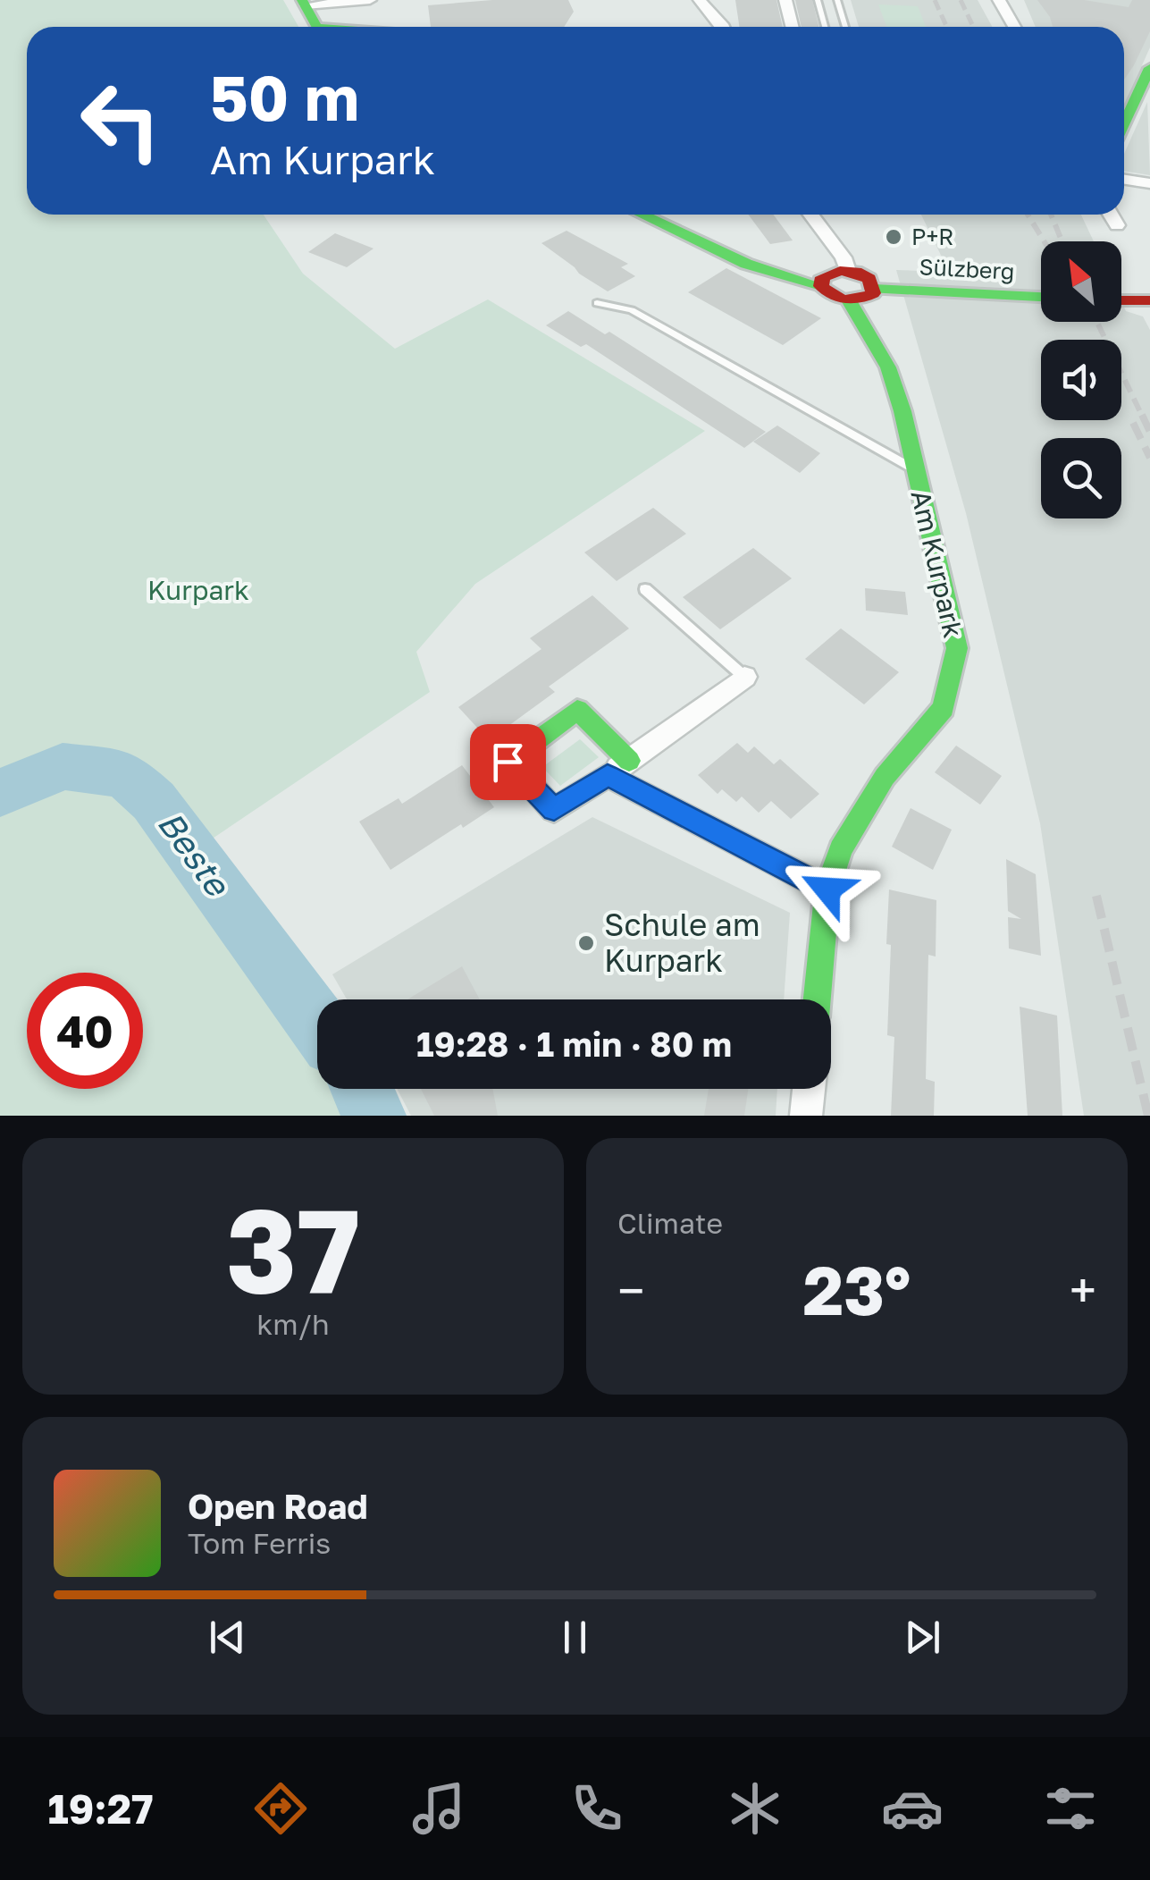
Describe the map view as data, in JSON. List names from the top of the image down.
{
  "streets": {
    "street": ["Sülzberg", "Am Kurpark"]
  },
  "crossings": [
    ["Sülzberg", "Am Kurpark"]
  ],
  "water": ["Beste"],
  "parks": ["Kurpark"],
  "places": ["P+R", "Schule am Kurpark"],
  "north": "top left",
  "page": {
    "turn": ["50 m", "Am Kurpark"],
    "limit": "40",
    "trip": "19:28 · 1 min · 80 m",
    "tile": [
      ["37", "km/h"],
      "Climate"
    ],
    "heat": ["−", "23°", "+"],
    "song": ["Open Road", "Tom Ferris"],
    "tabs": "19:27"
  }
}
